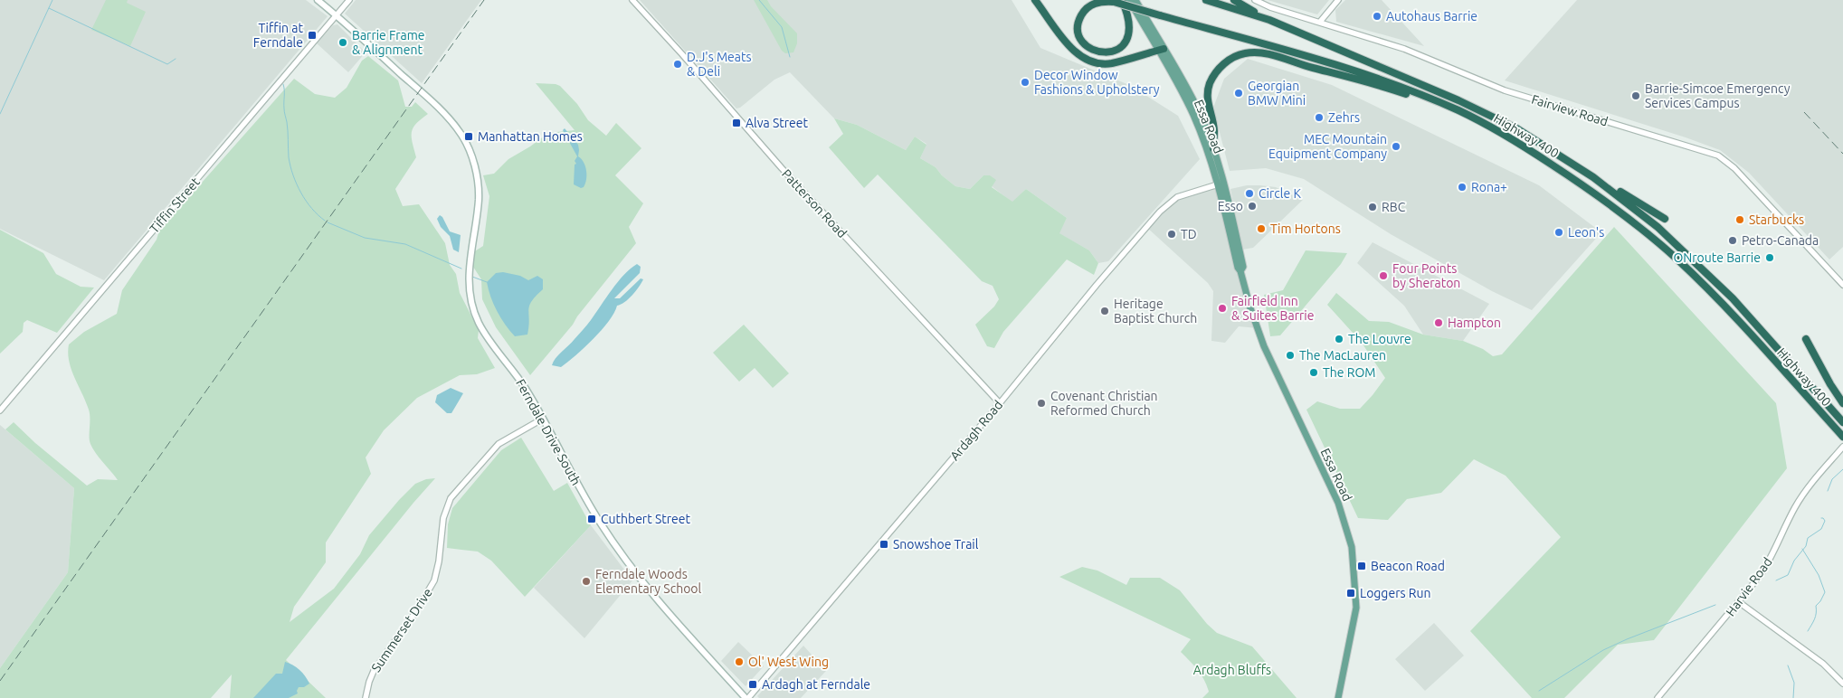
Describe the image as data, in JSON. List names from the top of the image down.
{
  "streets": {
    "highway": ["Highway 400"],
    "main road": ["Essa Road", "Ferndale Drive South"],
    "street": [
      "Fairview Road",
      "Patterson Road",
      "Tiffin Street",
      "Ardagh Road",
      "Harvie Road",
      "Summerset Drive"
    ]
  },
  "crossings": [
    ["Essa Road", "Ardagh Road"],
    ["Patterson Road", "Ardagh Road"],
    ["Tiffin Street", "Ferndale Drive South"],
    ["Ardagh Road", "Ferndale Drive South"],
    ["Ferndale Drive South", "Summerset Drive"]
  ],
  "parks": ["Ardagh Bluffs"],
  "places": {
    "other": [
      "Autohaus Barrie",
      "Barrie Frame & Alignment",
      "D.J's Meats & Deli",
      "Decor Window Fashions & Upholstery",
      "Georgian BMW Mini",
      "Barrie-Simcoe Emergency Services Campus",
      "Zehrs",
      "MEC Mountain Equipment Company",
      "Rona+",
      "Circle K",
      "Esso",
      "RBC",
      "Starbucks",
      "Tim Hortons",
      "Leon's",
      "TD",
      "Petro-Canada",
      "ONroute Barrie",
      "Four Points by Sheraton",
      "Fairfield Inn & Suites Barrie",
      "Heritage Baptist Church",
      "Hampton",
      "The Louvre",
      "The MacLauren",
      "The ROM",
      "Covenant Christian Reformed Church",
      "Ferndale Woods Elementary School",
      "Ol' West Wing"
    ],
    "transit": [
      "Tiffin at Ferndale",
      "Alva Street",
      "Manhattan Homes",
      "Cuthbert Street",
      "Snowshoe Trail",
      "Beacon Road",
      "Loggers Run",
      "Ardagh at Ferndale"
    ]
  }
}
